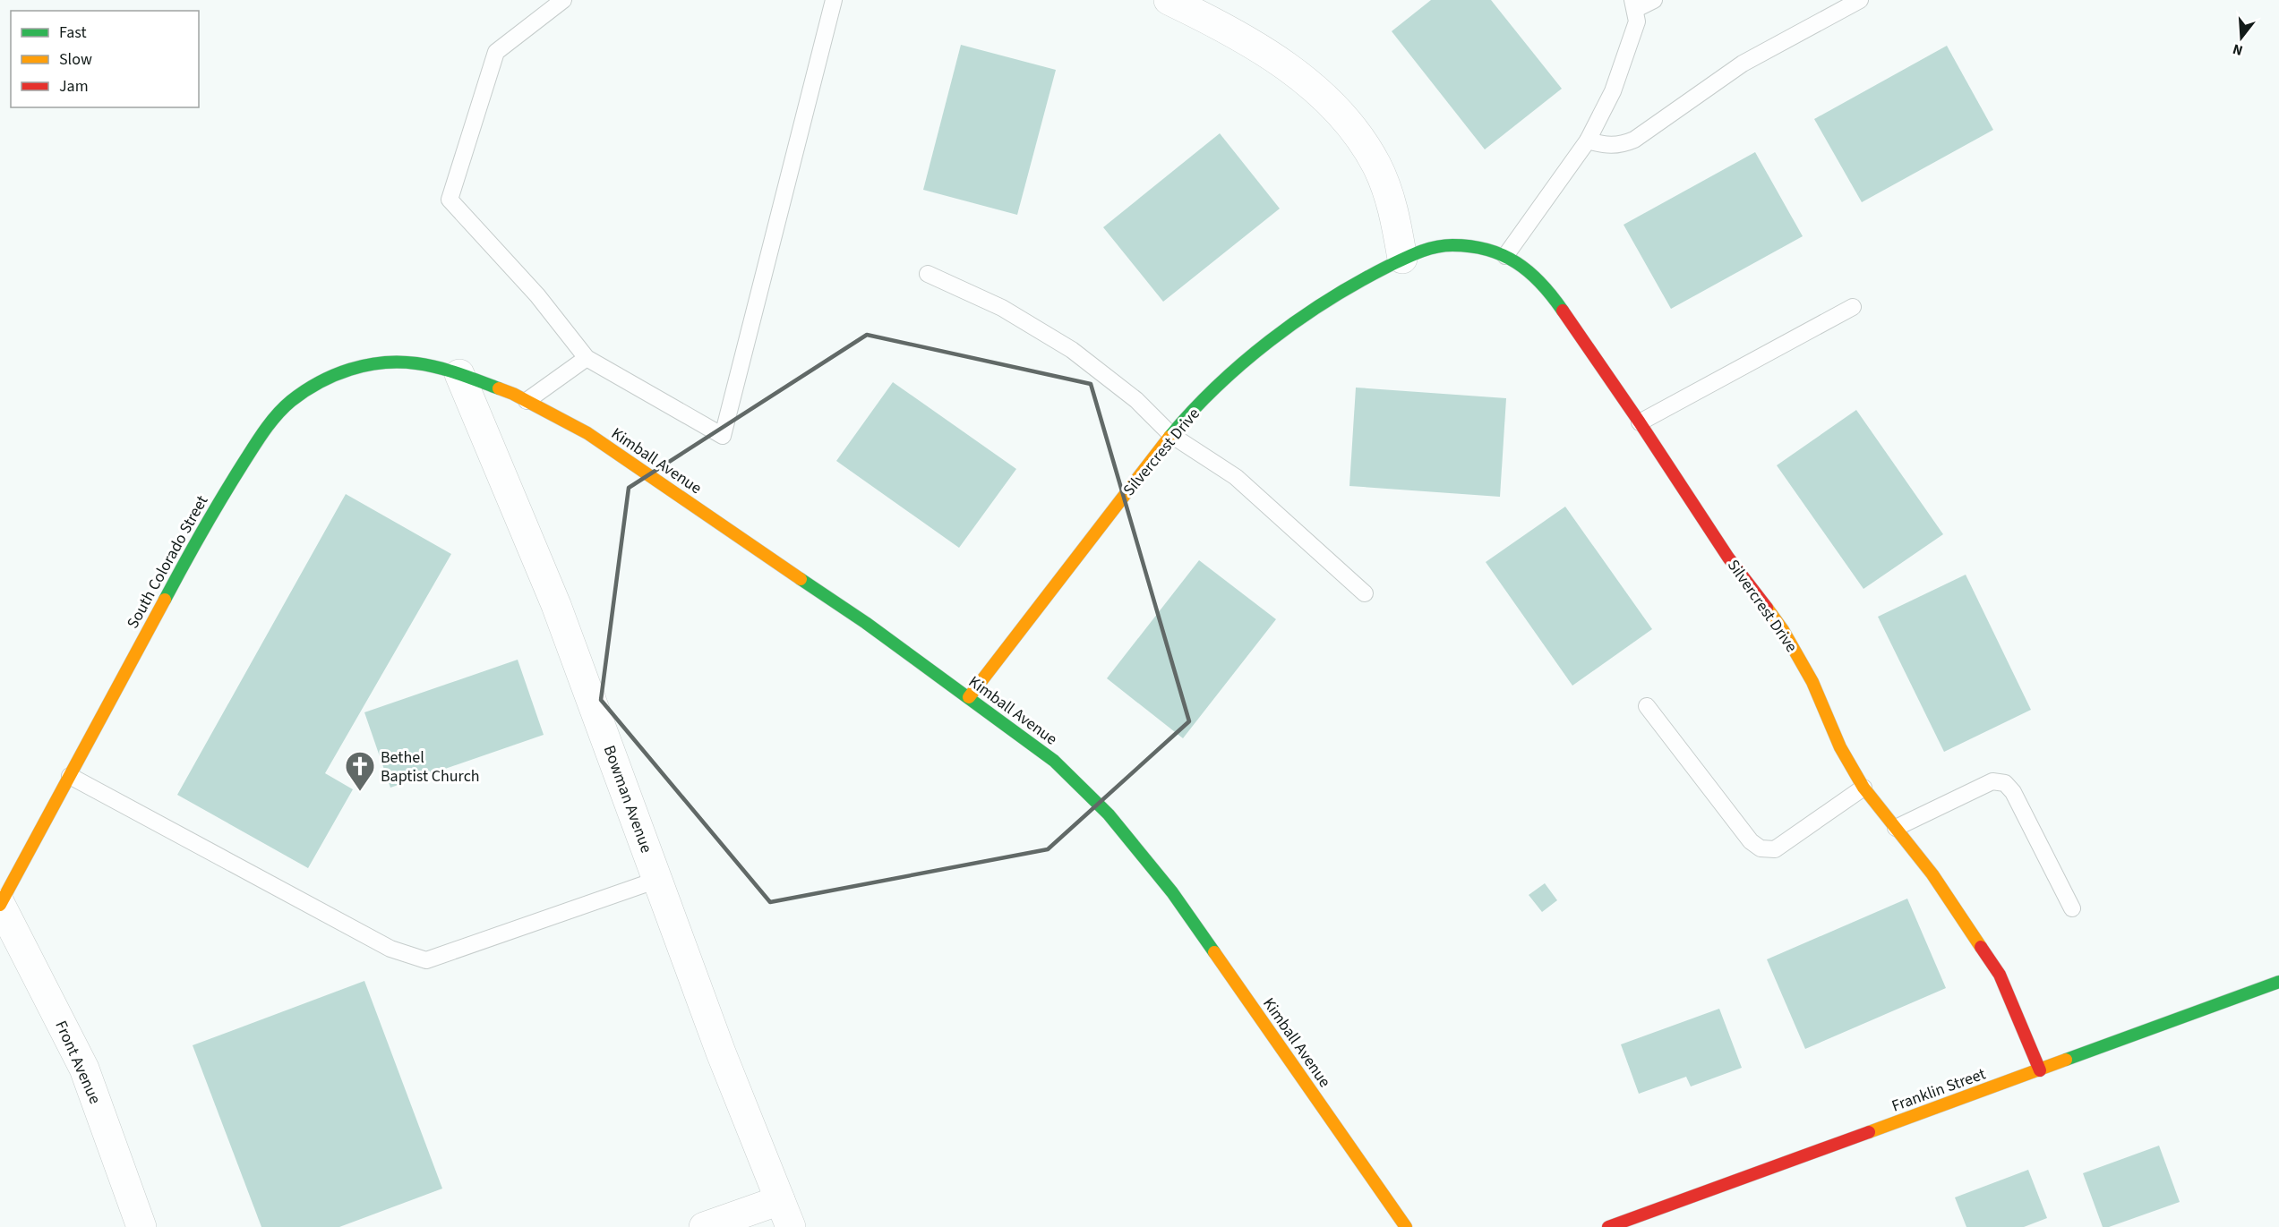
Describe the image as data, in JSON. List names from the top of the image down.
{
  "streets": {
    "street": [
      "Silvercrest Drive",
      "Kimball Avenue",
      "South Colorado Street",
      "Bowman Avenue",
      "Front Avenue",
      "Franklin Street"
    ]
  },
  "crossings": [
    ["Silvercrest Drive", "Kimball Avenue"],
    ["Silvercrest Drive", "Franklin Street"],
    ["Kimball Avenue", "South Colorado Street"],
    ["Kimball Avenue", "Bowman Avenue"],
    ["South Colorado Street", "Bowman Avenue"],
    ["South Colorado Street", "Front Avenue"]
  ],
  "places": {
    "church": ["Bethel Baptist Church"]
  },
  "legend": ["Fast", "Slow", "Jam"],
  "north": "bottom"
}
